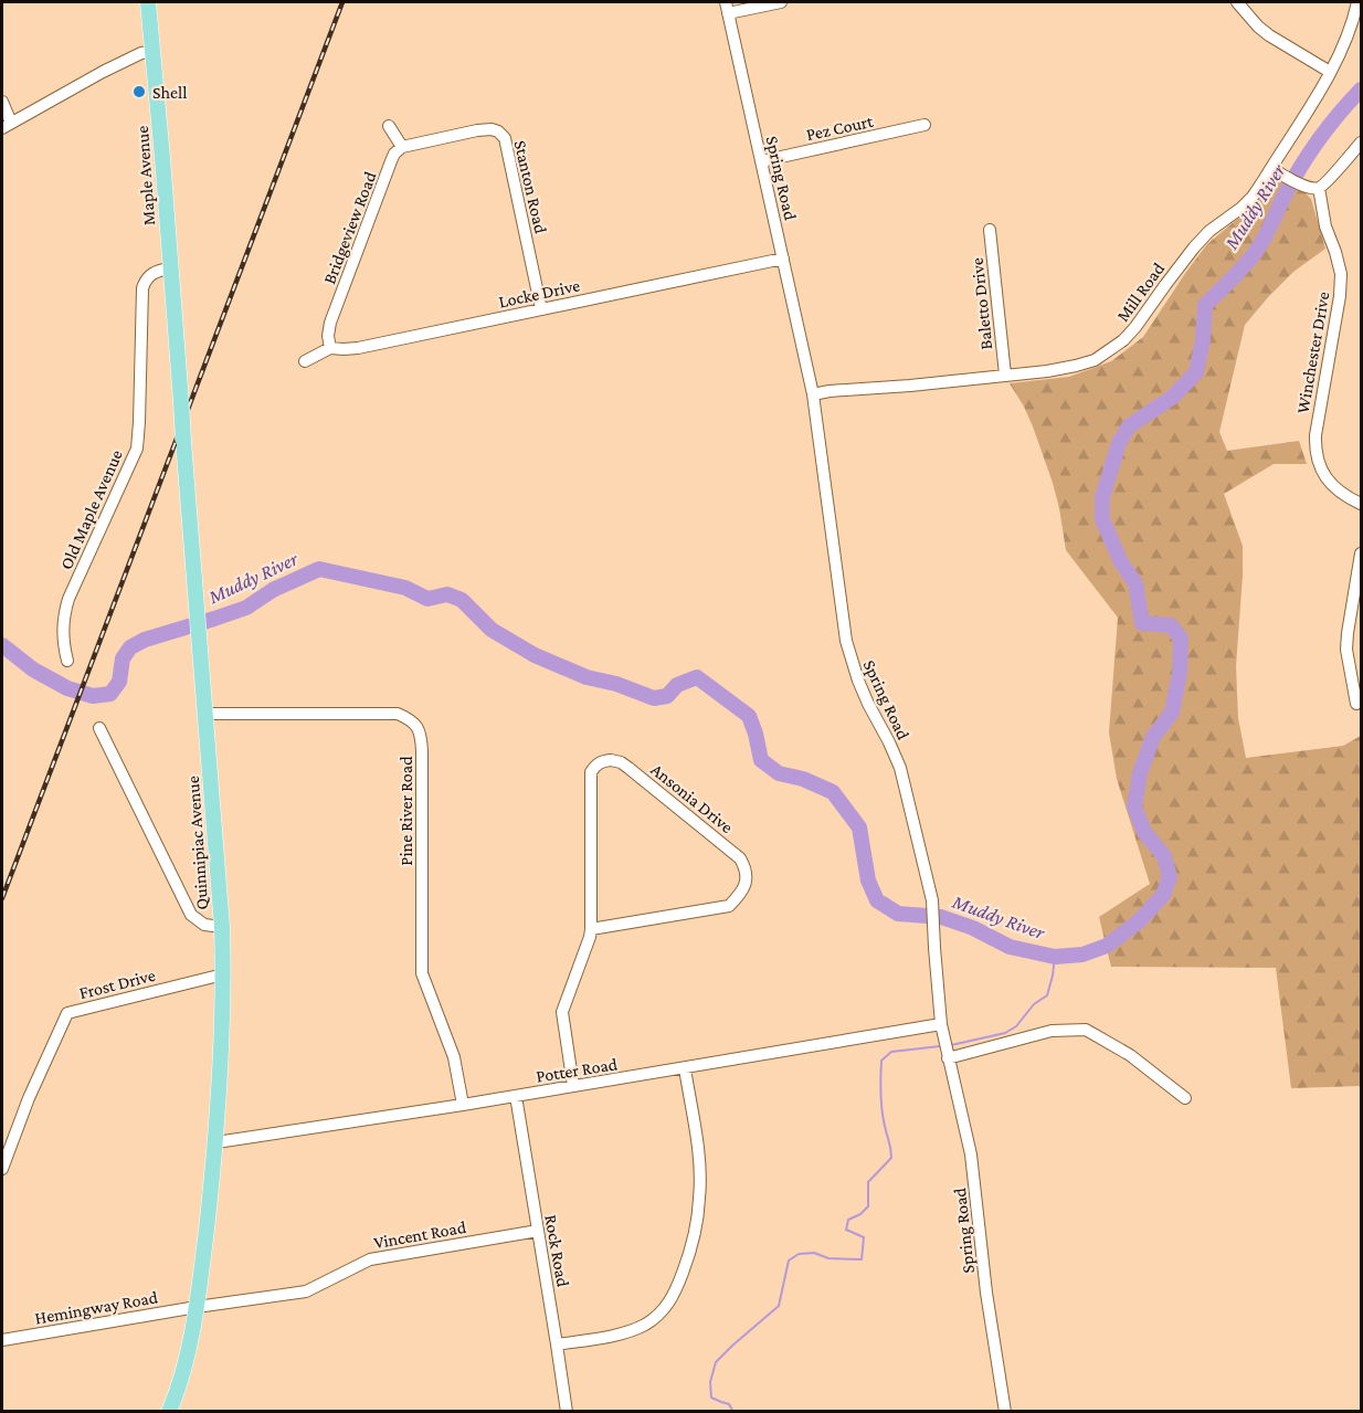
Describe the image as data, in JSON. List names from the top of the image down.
{
  "streets": {
    "main road": ["Maple Avenue", "Quinnipiac Avenue"],
    "street": [
      "Pez Court",
      "Spring Road",
      "Stanton Road",
      "Bridgeview Road",
      "Mill Road",
      "Locke Drive",
      "Baletto Drive",
      "Winchester Drive",
      "Old Maple Avenue",
      "Ansonia Drive",
      "Pine River Road",
      "Frost Drive",
      "Potter Road",
      "Vincent Road",
      "Rock Road",
      "Hemingway Road"
    ]
  },
  "crossings": [
    ["Pez Court", "Spring Road"],
    ["Maple Avenue", "Old Maple Avenue"],
    ["Maple Avenue", "Quinnipiac Avenue"],
    ["Spring Road", "Mill Road"],
    ["Spring Road", "Locke Drive"],
    ["Spring Road", "Potter Road"],
    ["Stanton Road", "Bridgeview Road"],
    ["Stanton Road", "Locke Drive"],
    ["Bridgeview Road", "Locke Drive"],
    ["Mill Road", "Baletto Drive"],
    ["Old Maple Avenue", "Quinnipiac Avenue"],
    ["Ansonia Drive", "Potter Road"],
    ["Pine River Road", "Quinnipiac Avenue"],
    ["Pine River Road", "Potter Road"],
    ["Quinnipiac Avenue", "Frost Drive"],
    ["Quinnipiac Avenue", "Potter Road"],
    ["Quinnipiac Avenue", "Vincent Road"],
    ["Quinnipiac Avenue", "Hemingway Road"],
    ["Potter Road", "Rock Road"],
    ["Vincent Road", "Rock Road"],
    ["Vincent Road", "Hemingway Road"]
  ],
  "water": ["Muddy River"],
  "places": ["Shell"]
}
